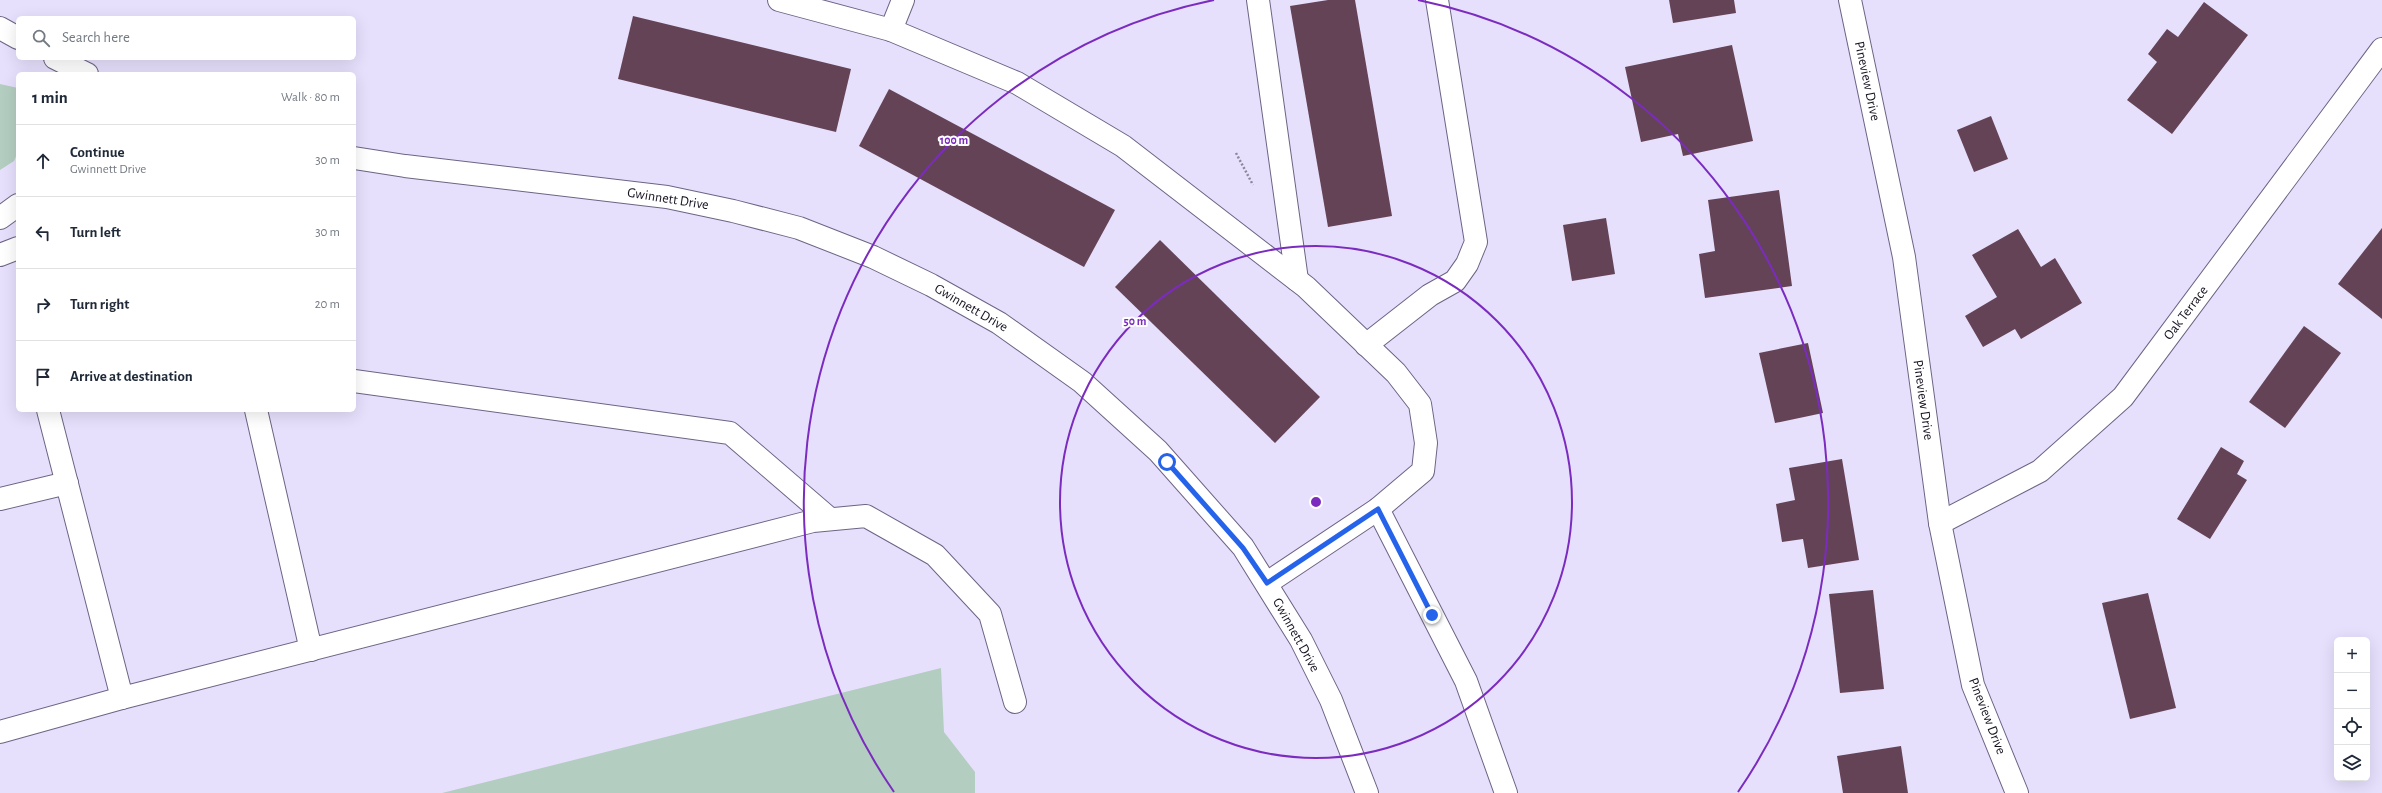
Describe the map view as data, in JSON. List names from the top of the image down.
{
  "streets": {
    "street": ["Pineview Drive", "Gwinnett Drive", "Oak Terrace"]
  },
  "crossings": [
    ["Pineview Drive", "Oak Terrace"]
  ],
  "page": {
    "search": "Search here",
    "heading": ["1 min", "Walk · 80 m"],
    "list": [
      ["Continue", "Gwinnett Drive", "30 m"],
      ["Turn left", "30 m"],
      ["Turn right", "20 m"],
      "Arrive at destination"
    ],
    "map_buttons": ["+", "−"]
  },
  "rings": ["100 m", "50 m"]
}
